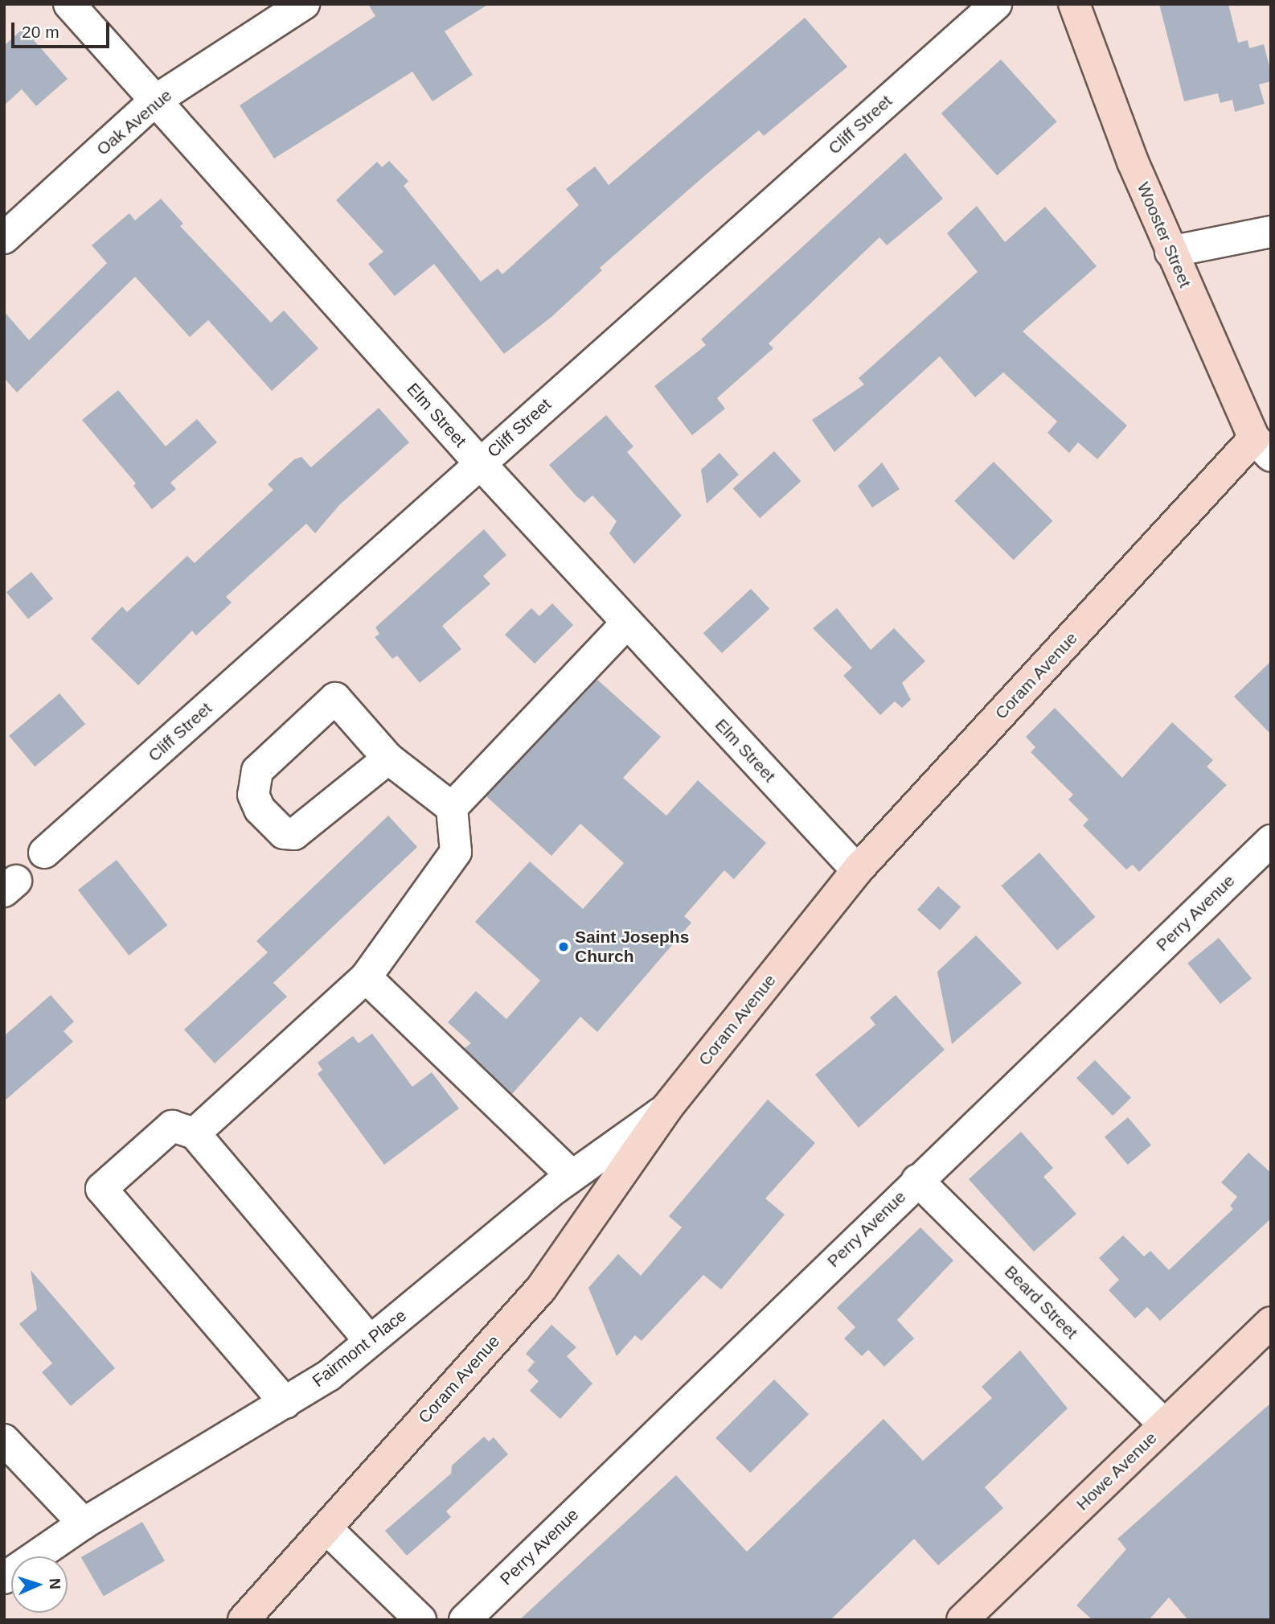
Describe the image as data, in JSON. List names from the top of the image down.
{
  "streets": {
    "main road": ["Wooster Street", "Coram Avenue", "Howe Avenue"],
    "street": [
      "Oak Avenue",
      "Cliff Street",
      "Elm Street",
      "Perry Avenue",
      "Beard Street",
      "Fairmont Place"
    ]
  },
  "crossings": [
    ["Oak Avenue", "Elm Street"],
    ["Cliff Street", "Elm Street"],
    ["Wooster Street", "Coram Avenue"],
    ["Elm Street", "Coram Avenue"],
    ["Coram Avenue", "Fairmont Place"],
    ["Perry Avenue", "Beard Street"],
    ["Beard Street", "Howe Avenue"]
  ],
  "places": ["Saint Josephs Church"],
  "scale_bar": "20 m",
  "north": "right"
}
